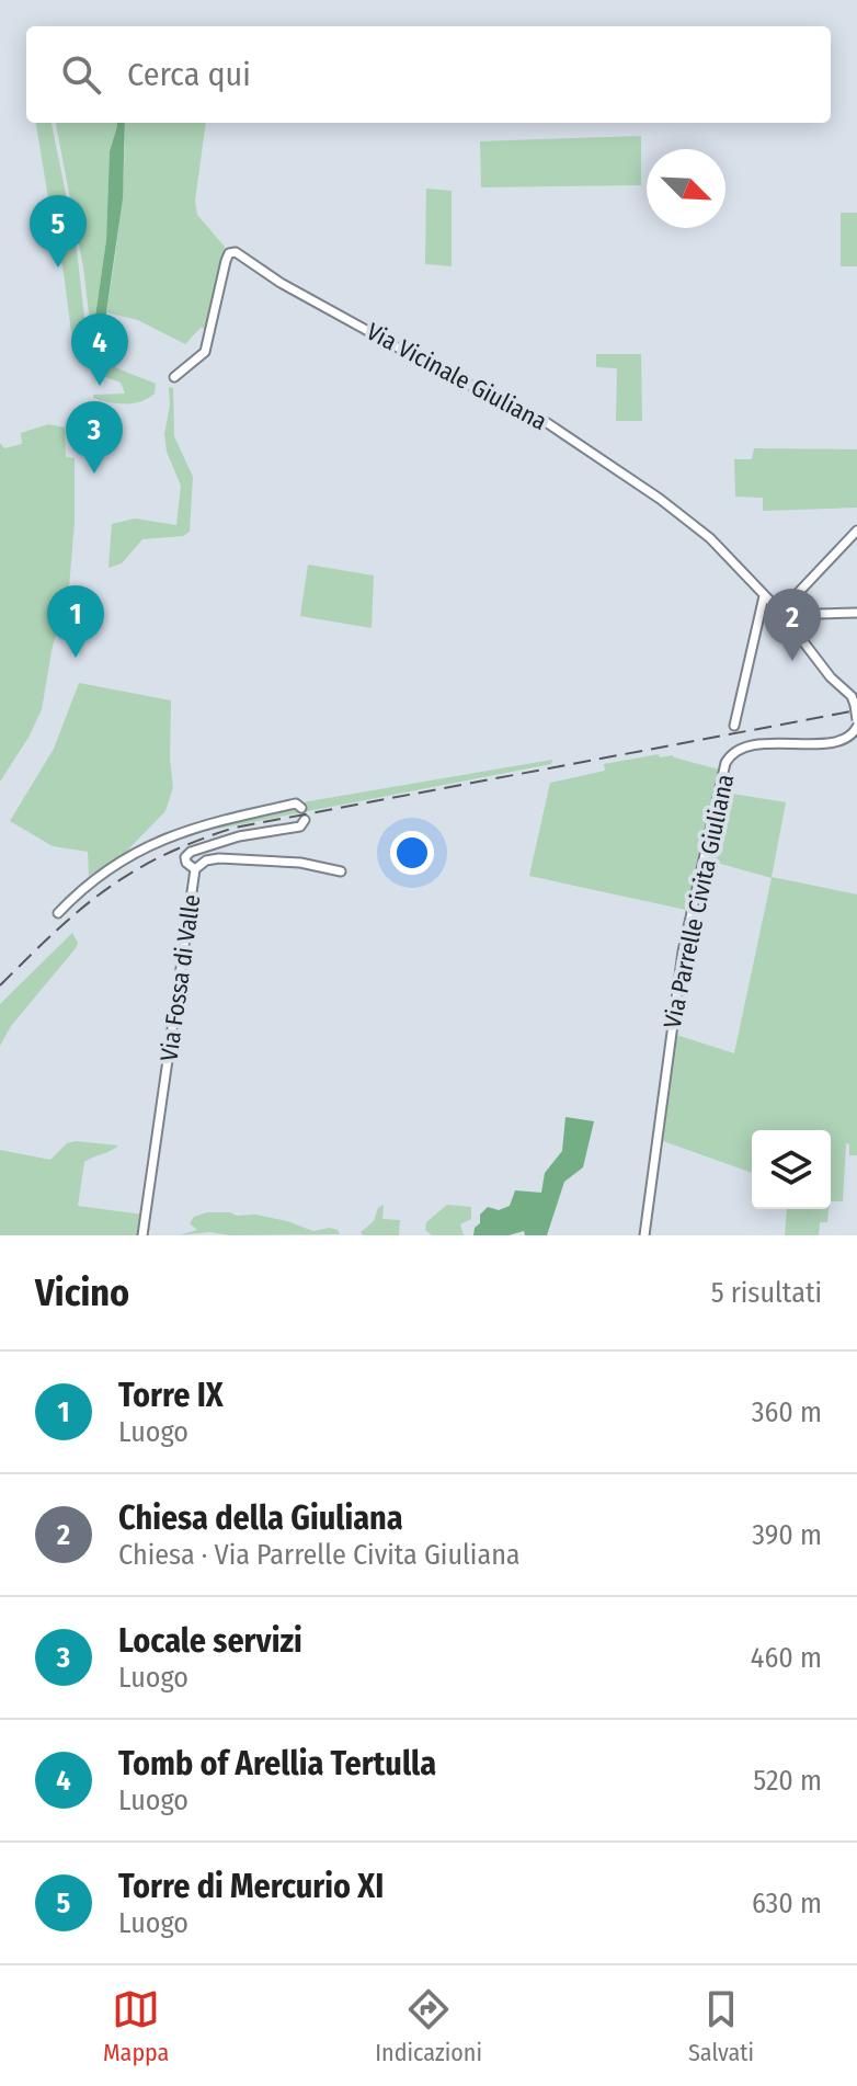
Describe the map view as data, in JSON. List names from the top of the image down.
{
  "streets": {
    "street": ["Via Vicinale Giuliana", "Via Parrelle Civita Giuliana", "Via Fossa di Valle"]
  },
  "crossings": [
    ["Via Vicinale Giuliana", "Via Parrelle Civita Giuliana"]
  ],
  "north": "bottom right",
  "page": {
    "search": "Cerca qui",
    "pins": [
      "5",
      "4",
      "3",
      "1",
      "2"
    ],
    "heading": ["Vicino", "5 risultati"],
    "list": [
      {
        "mark": "1",
        "name": "Torre IX",
        "note": "Luogo",
        "value": "360 m"
      },
      {
        "mark": "2",
        "name": "Chiesa della Giuliana",
        "note": "Chiesa · Via Parrelle Civita Giuliana",
        "value": "390 m"
      },
      {
        "mark": "3",
        "name": "Locale servizi",
        "note": "Luogo",
        "value": "460 m"
      },
      {
        "mark": "4",
        "name": "Tomb of Arellia Tertulla",
        "note": "Luogo",
        "value": "520 m"
      },
      {
        "mark": "5",
        "name": "Torre di Mercurio XI",
        "note": "Luogo",
        "value": "630 m"
      }
    ],
    "nav": ["Mappa", "Indicazioni", "Salvati"]
  }
}
